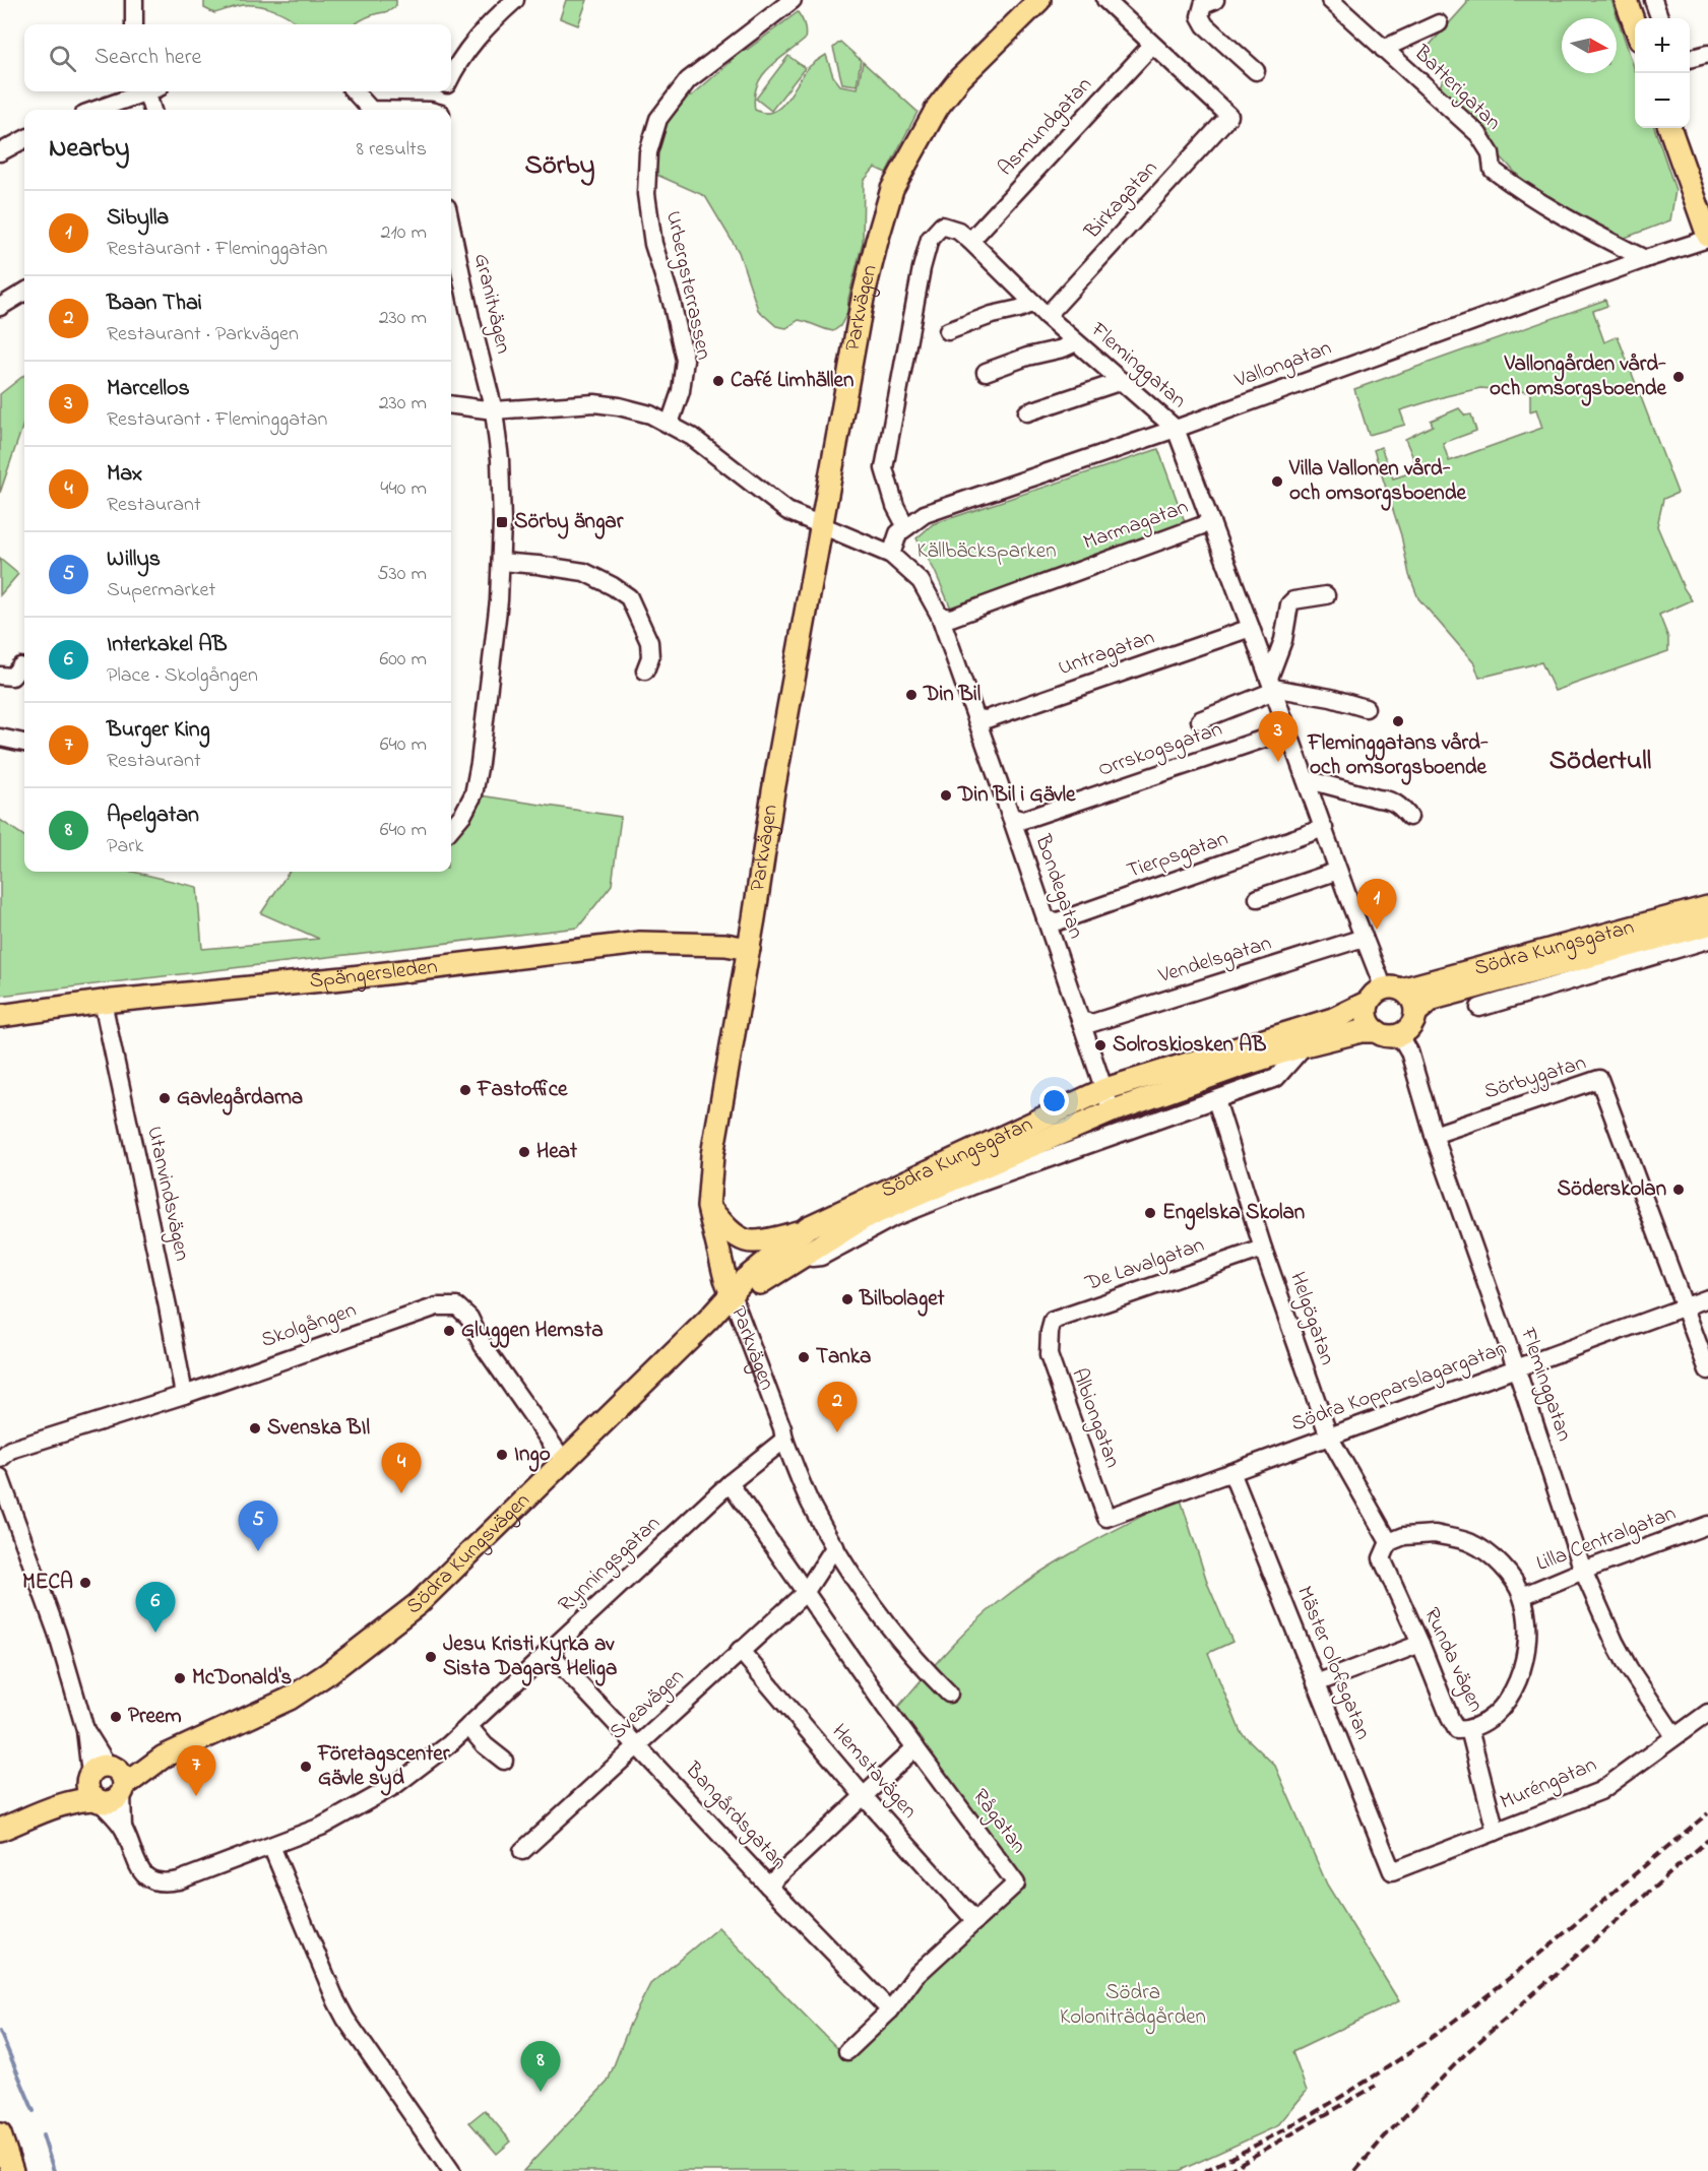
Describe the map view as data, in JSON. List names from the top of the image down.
{
  "streets": {
    "main road": [
      "Parkvägen",
      "Södra Kungsgatan",
      "Spängersleden",
      "Södra Kungsvägen"
    ],
    "street": [
      "Batterigatan",
      "Asmundgatan",
      "Birkagatan",
      "Urbergsterrassen",
      "Granitvägen",
      "Vallongatan",
      "Fleminggatan",
      "Marmagatan",
      "Untragatan",
      "Orrskogsgatan",
      "Tierpsgatan",
      "Bondegatan",
      "Vendelsgatan",
      "Sörbygatan",
      "Utanvindsvägen",
      "De Lavalgatan",
      "Helgögatan",
      "Skolgången",
      "Södra Kopparslagargatan",
      "Albiongatan",
      "Lilla Centralgatan",
      "Rynningsgatan",
      "Runda vägen",
      "Mäster Olofsgatan",
      "Sveavägen",
      "Hemstavägen",
      "Muréngatan",
      "Bangårdsgatan",
      "Rågatan"
    ]
  },
  "crossings": [
    ["Batterigatan", "Vallongatan"],
    ["Asmundgatan", "Birkagatan"],
    ["Asmundgatan", "Fleminggatan"],
    ["Birkagatan", "Fleminggatan"],
    ["Urbergsterrassen", "Bondegatan"],
    ["Granitvägen", "Bondegatan"],
    ["Parkvägen", "Bondegatan"],
    ["Parkvägen", "Södra Kungsgatan"],
    ["Parkvägen", "Spängersleden"],
    ["Parkvägen", "Södra Kungsvägen"],
    ["Parkvägen", "Rynningsgatan"],
    ["Vallongatan", "Fleminggatan"],
    ["Fleminggatan", "Marmagatan"],
    ["Fleminggatan", "Untragatan"],
    ["Fleminggatan", "Orrskogsgatan"],
    ["Fleminggatan", "Tierpsgatan"],
    ["Fleminggatan", "Södra Kungsgatan"],
    ["Fleminggatan", "Vendelsgatan"],
    ["Fleminggatan", "Sörbygatan"],
    ["Fleminggatan", "Södra Kopparslagargatan"],
    ["Fleminggatan", "Lilla Centralgatan"],
    ["Fleminggatan", "Muréngatan"],
    ["Marmagatan", "Bondegatan"],
    ["Untragatan", "Bondegatan"],
    ["Orrskogsgatan", "Bondegatan"],
    ["Tierpsgatan", "Bondegatan"],
    ["Bondegatan", "Södra Kungsgatan"],
    ["Bondegatan", "Vendelsgatan"],
    ["Södra Kungsgatan", "Helgögatan"],
    ["Södra Kungsgatan", "Södra Kungsvägen"],
    ["Spängersleden", "Utanvindsvägen"],
    ["Sörbygatan", "Södra Kopparslagargatan"],
    ["Utanvindsvägen", "Skolgången"],
    ["De Lavalgatan", "Helgögatan"],
    ["De Lavalgatan", "Albiongatan"],
    ["Helgögatan", "Södra Kopparslagargatan"],
    ["Helgögatan", "Runda vägen"],
    ["Skolgången", "Södra Kungsvägen"],
    ["Södra Kopparslagargatan", "Albiongatan"],
    ["Södra Kopparslagargatan", "Mäster Olofsgatan"],
    ["Lilla Centralgatan", "Runda vägen"],
    ["Rynningsgatan", "Bangårdsgatan"],
    ["Rynningsgatan", "Rågatan"],
    ["Mäster Olofsgatan", "Muréngatan"],
    ["Sveavägen", "Hemstavägen"],
    ["Sveavägen", "Bangårdsgatan"],
    ["Sveavägen", "Rågatan"],
    ["Hemstavägen", "Rågatan"],
    ["Bangårdsgatan", "Rågatan"]
  ],
  "districts": ["Sörby", "Södertull"],
  "parks": ["Källbäcksparken", "Södra Koloniträdgården"],
  "places": {
    "other": [
      "Vallongården vård- och omsorgsboende",
      "Café Limhällen",
      "Villa Vallonen vård- och omsorgsboende",
      "Din Bil",
      "Fleminggatans vård- och omsorgsboende",
      "Din Bil i Gävle",
      "Solroskiosken AB",
      "Fastoffice",
      "Gavlegårdarna",
      "Heat",
      "Söderskolan",
      "Engelska Skolan",
      "Bilbolaget",
      "Gluggen Hemsta",
      "Tanka",
      "Svenska BIl",
      "Ingo",
      "MECA",
      "Jesu Kristi Kyrka av Sista Dagars Heliga",
      "McDonald's",
      "Preem",
      "Företagscenter Gävle syd"
    ],
    "transit": ["Sörby ängar"]
  },
  "north": "right",
  "page": {
    "map_buttons": ["+", "−"],
    "search": "Search here",
    "heading": ["Nearby", "8 results"],
    "list": [
      {
        "mark": "1",
        "name": "Sibylla",
        "note": "Restaurant · Fleminggatan",
        "value": "210 m"
      },
      {
        "mark": "2",
        "name": "Baan Thai",
        "note": "Restaurant · Parkvägen",
        "value": "230 m"
      },
      {
        "mark": "3",
        "name": "Marcellos",
        "note": "Restaurant · Fleminggatan",
        "value": "230 m"
      },
      {
        "mark": "4",
        "name": "Max",
        "note": "Restaurant",
        "value": "440 m"
      },
      {
        "mark": "5",
        "name": "Willys",
        "note": "Supermarket",
        "value": "530 m"
      },
      {
        "mark": "6",
        "name": "Interkakel AB",
        "note": "Place · Skolgången",
        "value": "600 m"
      },
      {
        "mark": "7",
        "name": "Burger King",
        "note": "Restaurant",
        "value": "640 m"
      },
      {
        "mark": "8",
        "name": "Apelgatan",
        "note": "Park",
        "value": "640 m"
      }
    ],
    "pins": [
      "3",
      "1",
      "2",
      "4",
      "5",
      "6",
      "7",
      "8"
    ]
  }
}
